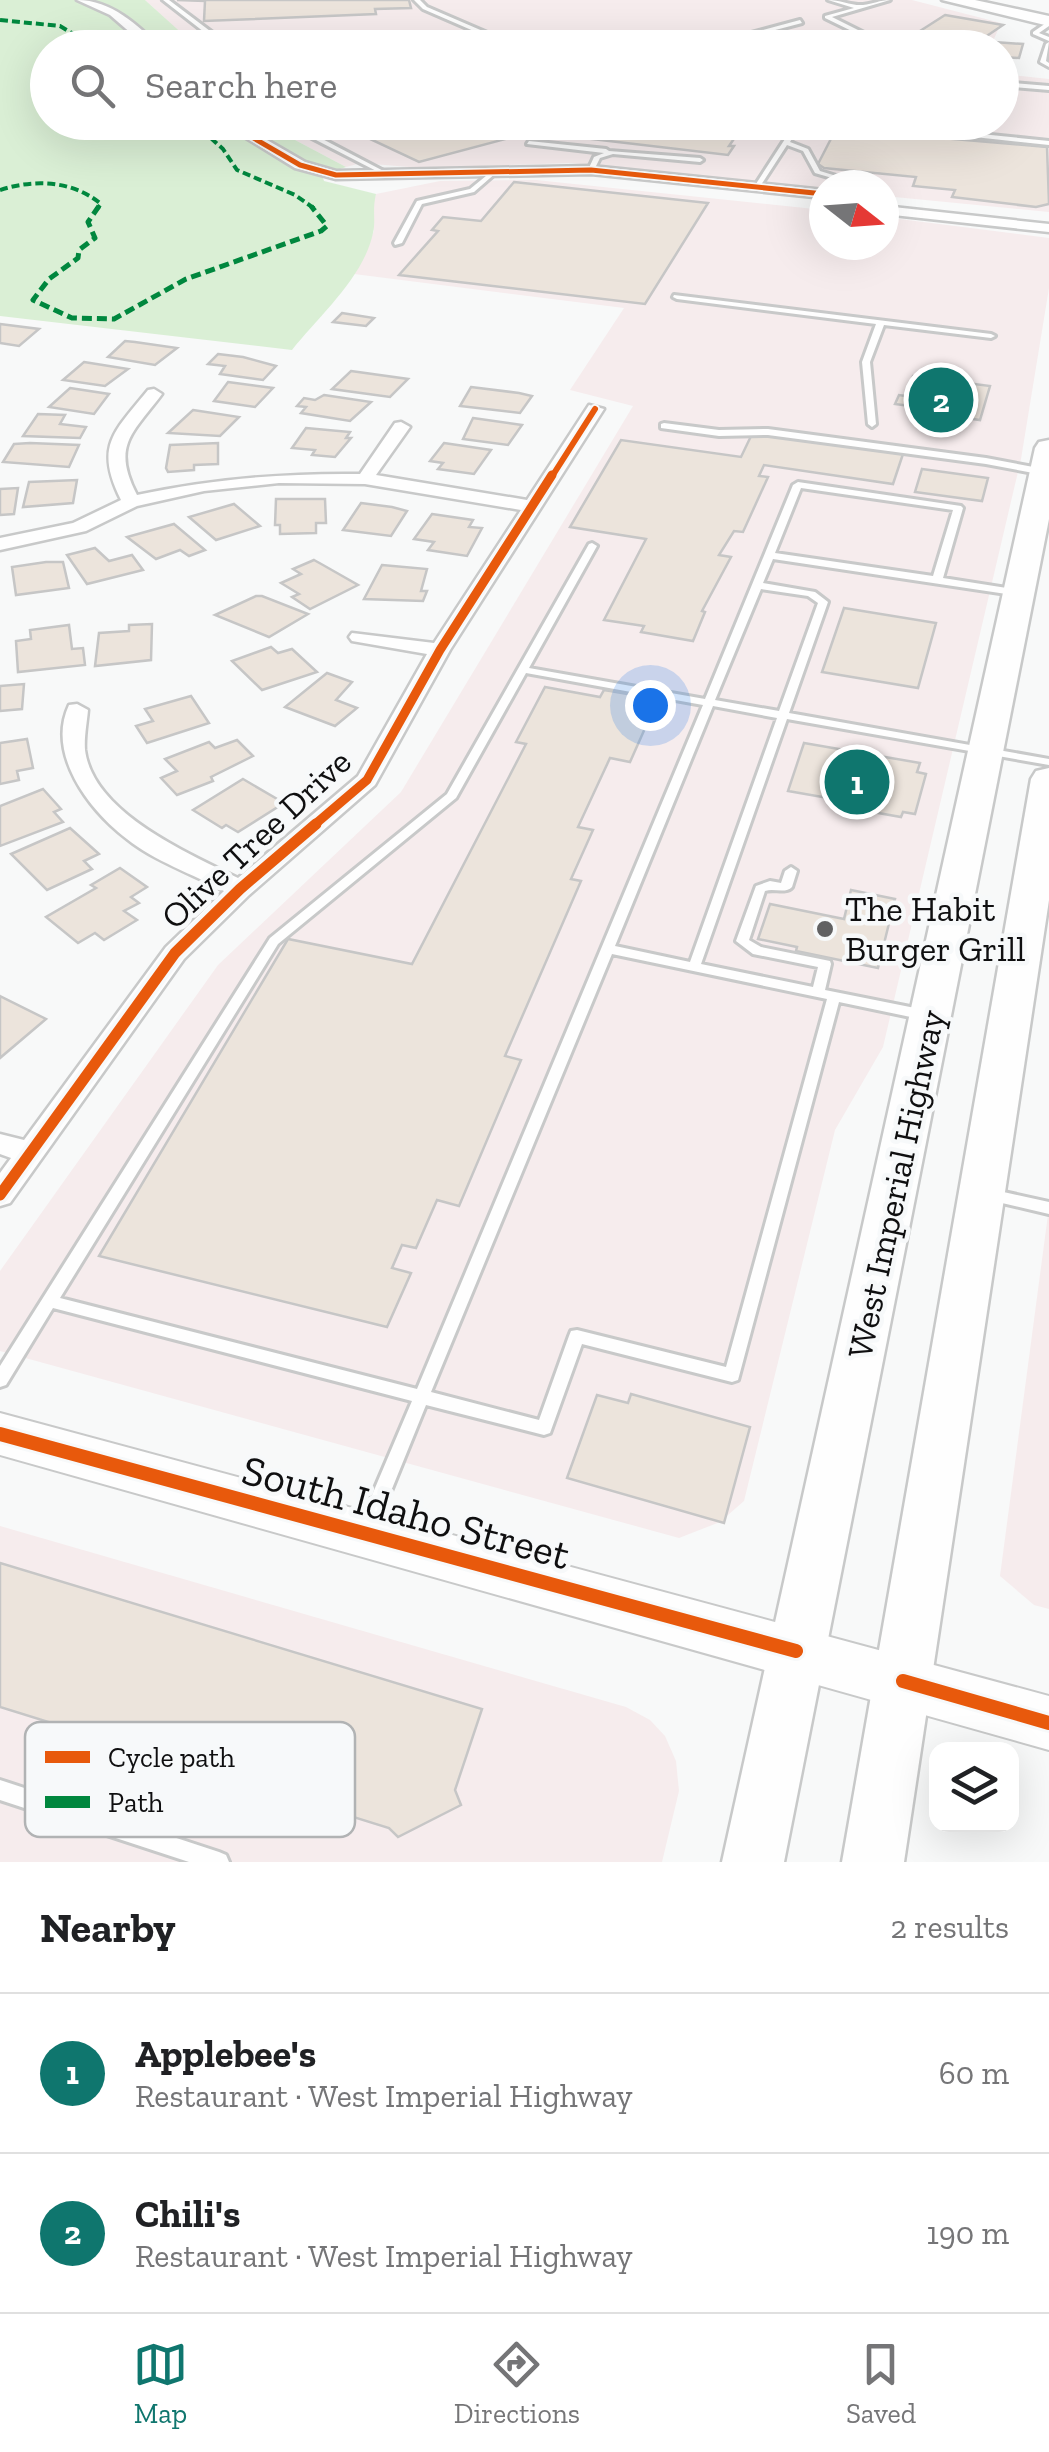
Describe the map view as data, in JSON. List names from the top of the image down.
{
  "streets": {
    "main road": ["West Imperial Highway", "South Idaho Street"],
    "street": ["Olive Tree Drive"]
  },
  "crossings": [
    ["West Imperial Highway", "South Idaho Street"]
  ],
  "places": ["The Habit Burger Grill"],
  "legend": ["Cycle path", "Path"],
  "north": "right",
  "page": {
    "search": "Search here",
    "pins": ["2", "1"],
    "heading": ["Nearby", "2 results"],
    "list": [
      {
        "mark": "1",
        "name": "Applebee's",
        "note": "Restaurant · West Imperial Highway",
        "value": "60 m"
      },
      {
        "mark": "2",
        "name": "Chili's",
        "note": "Restaurant · West Imperial Highway",
        "value": "190 m"
      }
    ],
    "nav": ["Map", "Directions", "Saved"]
  }
}
